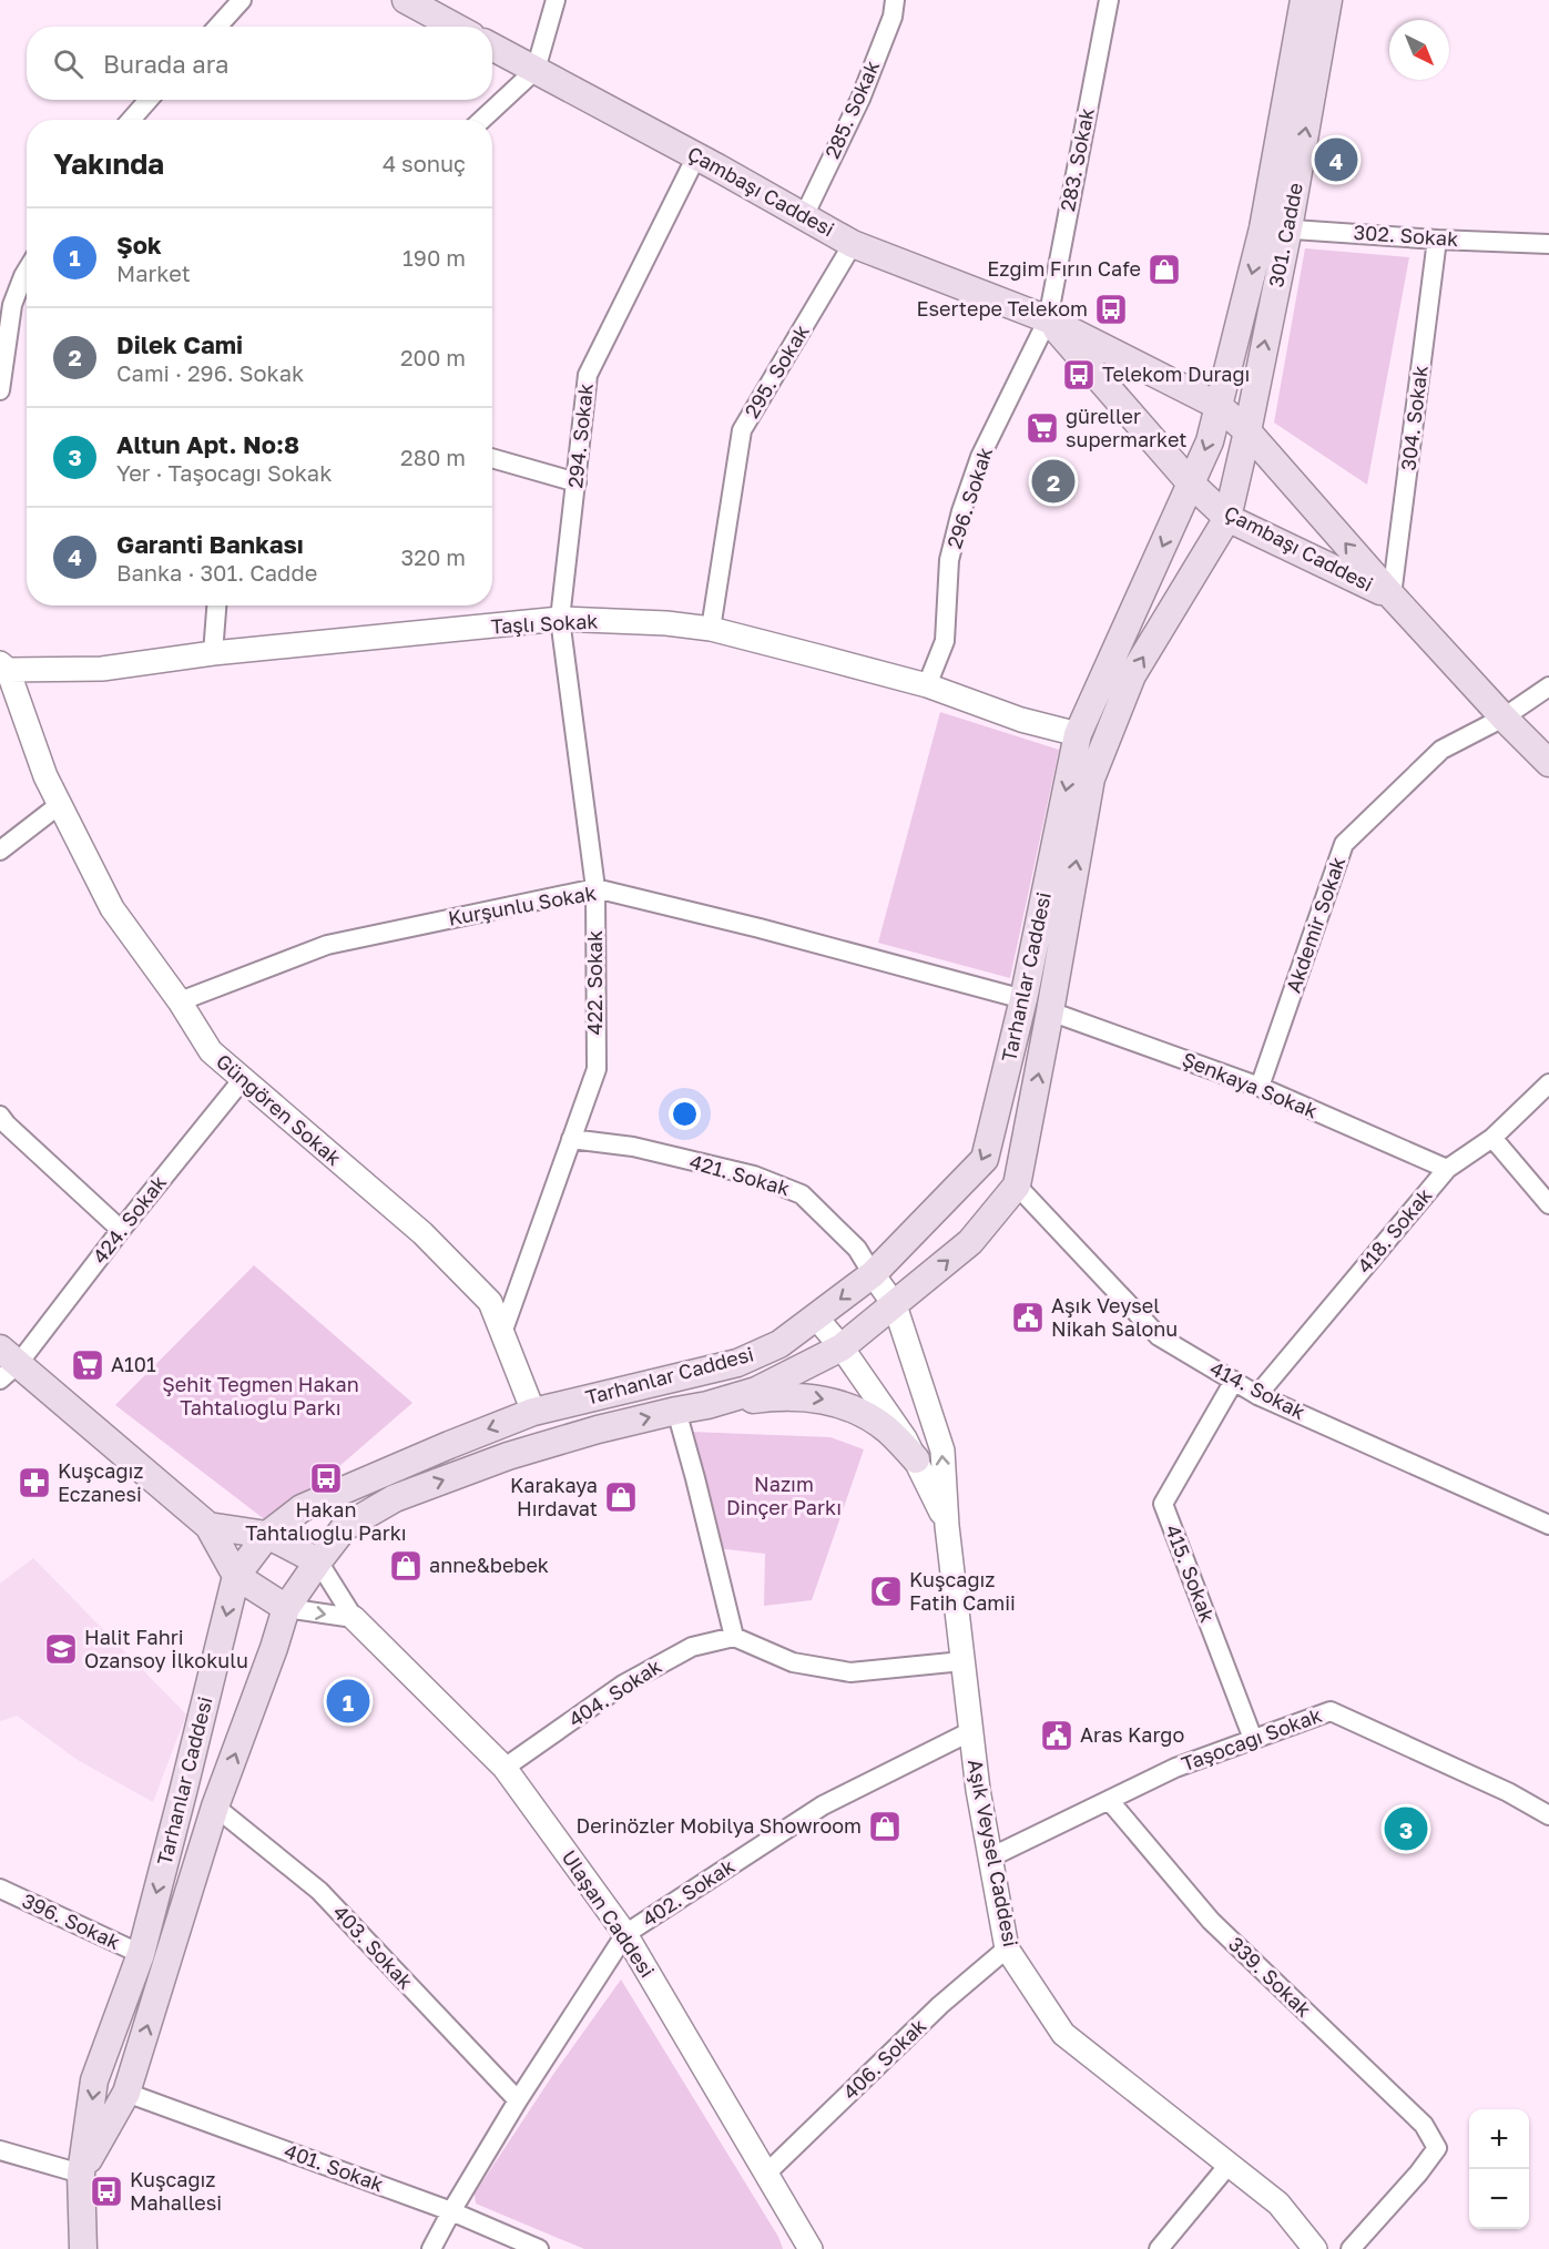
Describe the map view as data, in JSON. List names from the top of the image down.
{
  "streets": {
    "main road": ["Çambaşı Caddesi", "301. Cadde", "Tarhanlar Caddesi"],
    "street": [
      "285. Sokak",
      "283. Sokak",
      "302. Sokak",
      "295. Sokak",
      "304. Sokak",
      "294. Sokak",
      "296. Sokak",
      "Taşlı Sokak",
      "Kurşunlu Sokak",
      "Akdemir Sokak",
      "422. Sokak",
      "Şenkaya Sokak",
      "Güngören Sokak",
      "421. Sokak",
      "424. Sokak",
      "418. Sokak",
      "414. Sokak",
      "415. Sokak",
      "404. Sokak",
      "Taşocağı Sokak",
      "Aşık Veysel Caddesi",
      "402. Sokak",
      "Ulaşan Caddesi",
      "396. Sokak",
      "403. Sokak",
      "339. Sokak",
      "406. Sokak",
      "401. Sokak"
    ]
  },
  "crossings": [
    ["285. Sokak", "Çambaşı Caddesi"],
    ["283. Sokak", "Çambaşı Caddesi"],
    ["283. Sokak", "296. Sokak"],
    ["Çambaşı Caddesi", "301. Cadde"],
    ["Çambaşı Caddesi", "295. Sokak"],
    ["Çambaşı Caddesi", "304. Sokak"],
    ["Çambaşı Caddesi", "294. Sokak"],
    ["Çambaşı Caddesi", "296. Sokak"],
    ["Çambaşı Caddesi", "Akdemir Sokak"],
    ["Çambaşı Caddesi", "Tarhanlar Caddesi"],
    ["301. Cadde", "302. Sokak"],
    ["301. Cadde", "Tarhanlar Caddesi"],
    ["302. Sokak", "304. Sokak"],
    ["295. Sokak", "Taşlı Sokak"],
    ["294. Sokak", "Taşlı Sokak"],
    ["294. Sokak", "422. Sokak"],
    ["296. Sokak", "Taşlı Sokak"],
    ["Taşlı Sokak", "Tarhanlar Caddesi"],
    ["Taşlı Sokak", "422. Sokak"],
    ["Taşlı Sokak", "Güngören Sokak"],
    ["Kurşunlu Sokak", "Tarhanlar Caddesi"],
    ["Kurşunlu Sokak", "422. Sokak"],
    ["Kurşunlu Sokak", "Güngören Sokak"],
    ["Akdemir Sokak", "Şenkaya Sokak"],
    ["Tarhanlar Caddesi", "Şenkaya Sokak"],
    ["Tarhanlar Caddesi", "Güngören Sokak"],
    ["Tarhanlar Caddesi", "421. Sokak"],
    ["Tarhanlar Caddesi", "414. Sokak"],
    ["Tarhanlar Caddesi", "Aşık Veysel Caddesi"],
    ["Tarhanlar Caddesi", "396. Sokak"],
    ["Tarhanlar Caddesi", "403. Sokak"],
    ["Tarhanlar Caddesi", "401. Sokak"],
    ["422. Sokak", "Güngören Sokak"],
    ["422. Sokak", "421. Sokak"],
    ["Şenkaya Sokak", "418. Sokak"],
    ["Güngören Sokak", "424. Sokak"],
    ["421. Sokak", "Aşık Veysel Caddesi"],
    ["418. Sokak", "414. Sokak"],
    ["414. Sokak", "415. Sokak"],
    ["415. Sokak", "Taşocağı Sokak"],
    ["404. Sokak", "Ulaşan Caddesi"],
    ["Taşocağı Sokak", "Aşık Veysel Caddesi"],
    ["Taşocağı Sokak", "339. Sokak"],
    ["Aşık Veysel Caddesi", "402. Sokak"],
    ["Aşık Veysel Caddesi", "406. Sokak"],
    ["402. Sokak", "Ulaşan Caddesi"],
    ["402. Sokak", "403. Sokak"],
    ["402. Sokak", "401. Sokak"],
    ["Ulaşan Caddesi", "406. Sokak"]
  ],
  "parks": ["Şehit Teğmen Hakan Tahtalıoğlu Parkı", "Nazım Dinçer Parkı"],
  "places": {
    "shop": [
      "Ezgim Fırın Cafe",
      "Karakaya Hırdavat",
      "anne&bebek",
      "Derinözler Mobilya Showroom"
    ],
    "bus stop": [
      "Esertepe Telekom",
      "Telekom Durağı",
      "Hakan Tahtalıoğlu Parkı",
      "Kuşcağız Mahallesi"
    ],
    "supermarket": ["güreller supermarket", "A101"],
    "public building": ["Aşık Veysel Nikah Salonu", "Aras Kargo"],
    "pharmacy": ["Kuşcağız Eczanesi"],
    "mosque": ["Kuşcağız Fatih Camii"],
    "school or university": ["Halit Fahri Ozansoy İlkokulu"]
  },
  "north": "bottom right",
  "page": {
    "search": "Burada ara",
    "heading": ["Yakında", "4 sonuç"],
    "pins": [
      "4",
      "2",
      "1",
      "3"
    ],
    "list": [
      {
        "mark": "1",
        "name": "Şok",
        "note": "Market",
        "value": "190 m"
      },
      {
        "mark": "2",
        "name": "Dilek Cami",
        "note": "Cami · 296. Sokak",
        "value": "200 m"
      },
      {
        "mark": "3",
        "name": "Altun Apt. No:8",
        "note": "Yer · Taşocağı Sokak",
        "value": "280 m"
      },
      {
        "mark": "4",
        "name": "Garanti Bankası",
        "note": "Banka · 301. Cadde",
        "value": "320 m"
      }
    ],
    "map_buttons": ["+", "−"]
  }
}
